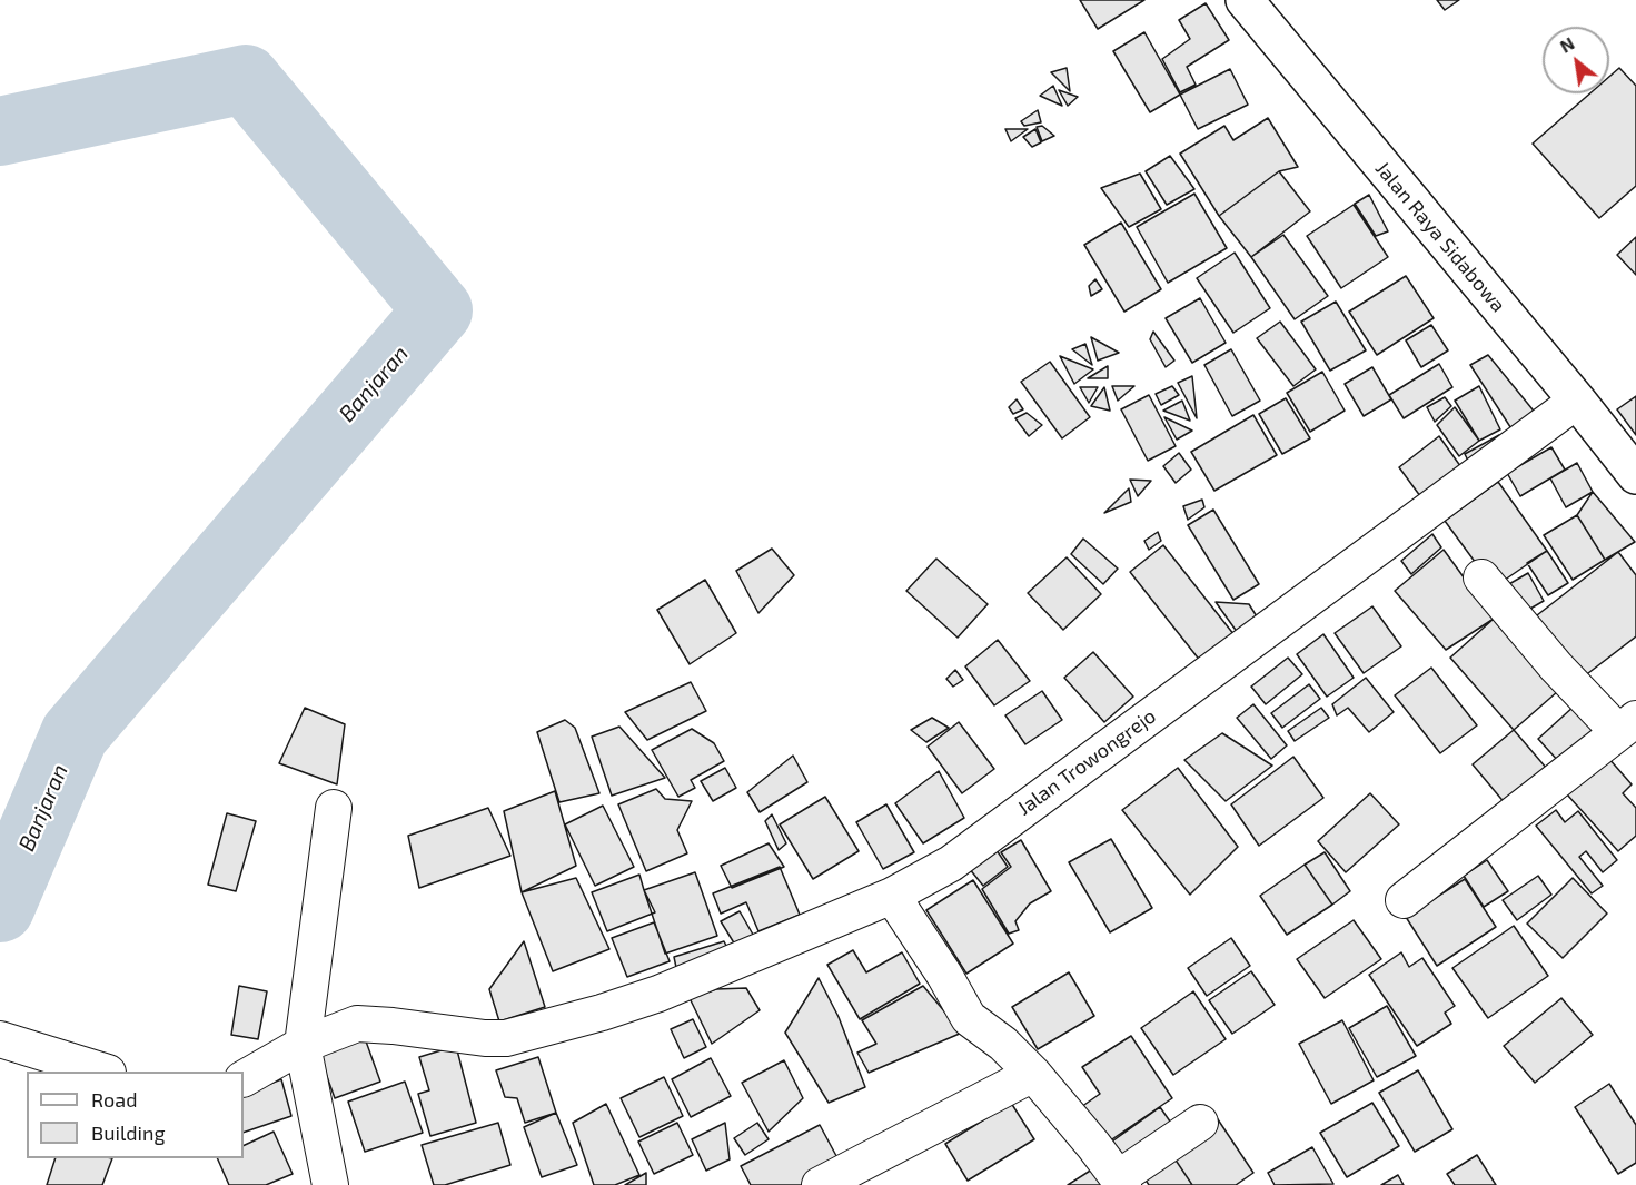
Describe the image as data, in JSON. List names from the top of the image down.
{
  "streets": {
    "highway": ["Jalan Raya Sidabowa"],
    "street": ["Jalan Trowongrejo"]
  },
  "crossings": [
    ["Jalan Raya Sidabowa", "Jalan Trowongrejo"]
  ],
  "water": ["Banjaran"],
  "legend": ["Road", "Building"],
  "north": "top left"
}
